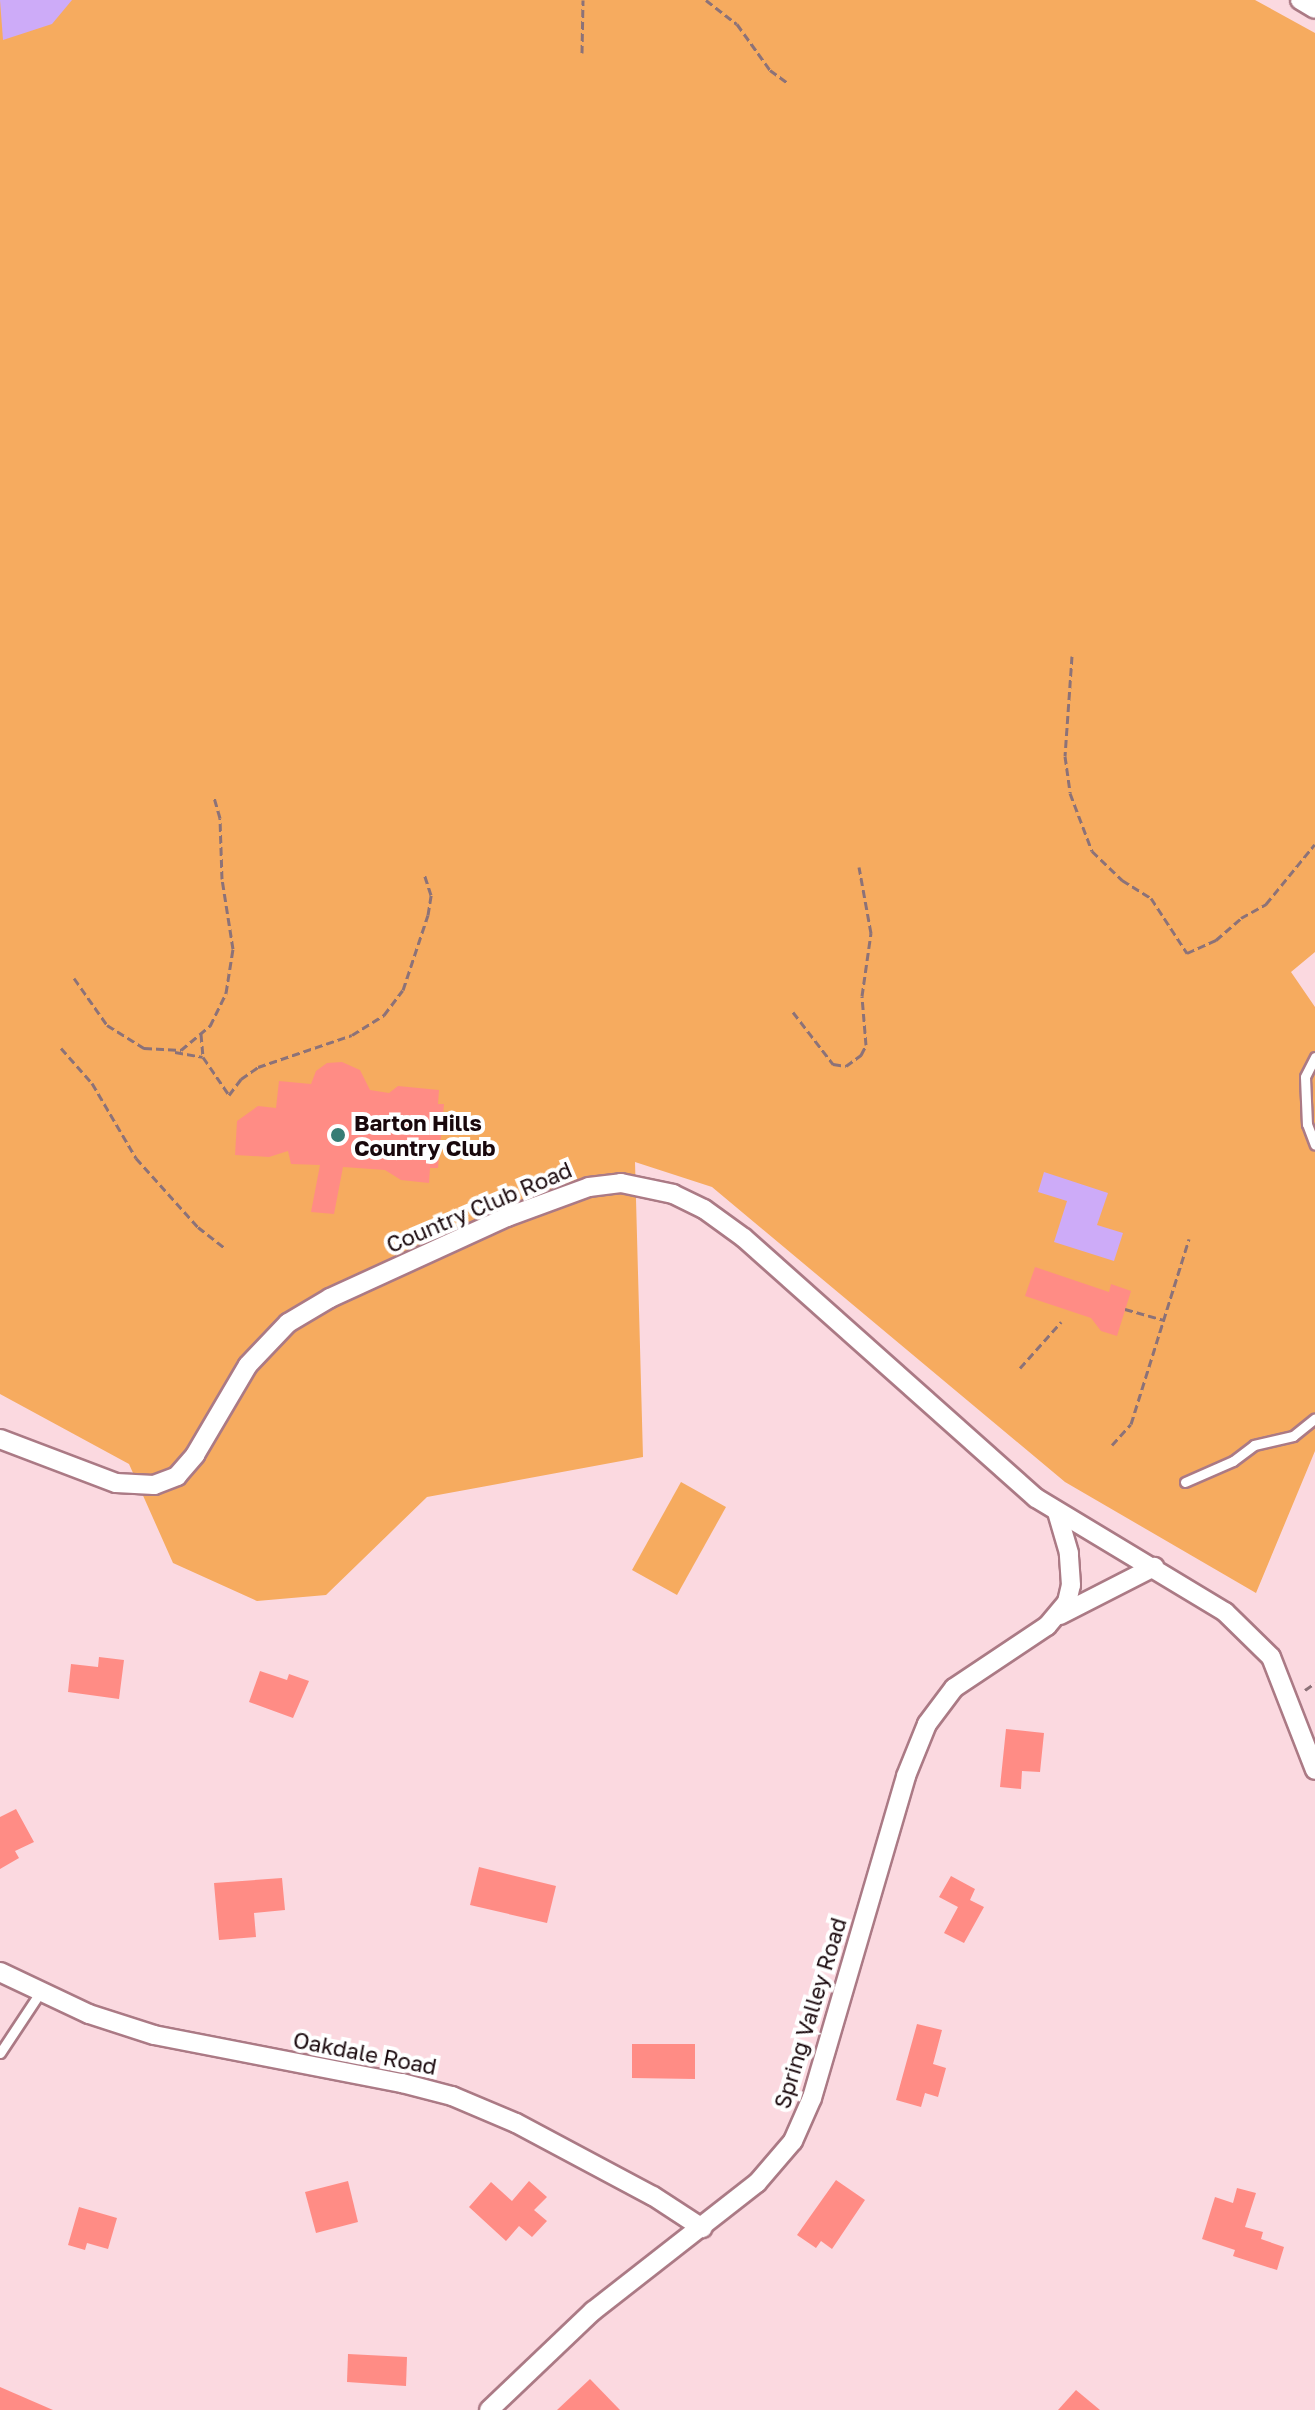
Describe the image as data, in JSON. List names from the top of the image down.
{
  "streets": {
    "street": ["Country Club Road", "Spring Valley Road", "Oakdale Road"]
  },
  "crossings": [
    ["Country Club Road", "Spring Valley Road"],
    ["Spring Valley Road", "Oakdale Road"]
  ],
  "places": ["Barton Hills Country Club"]
}
